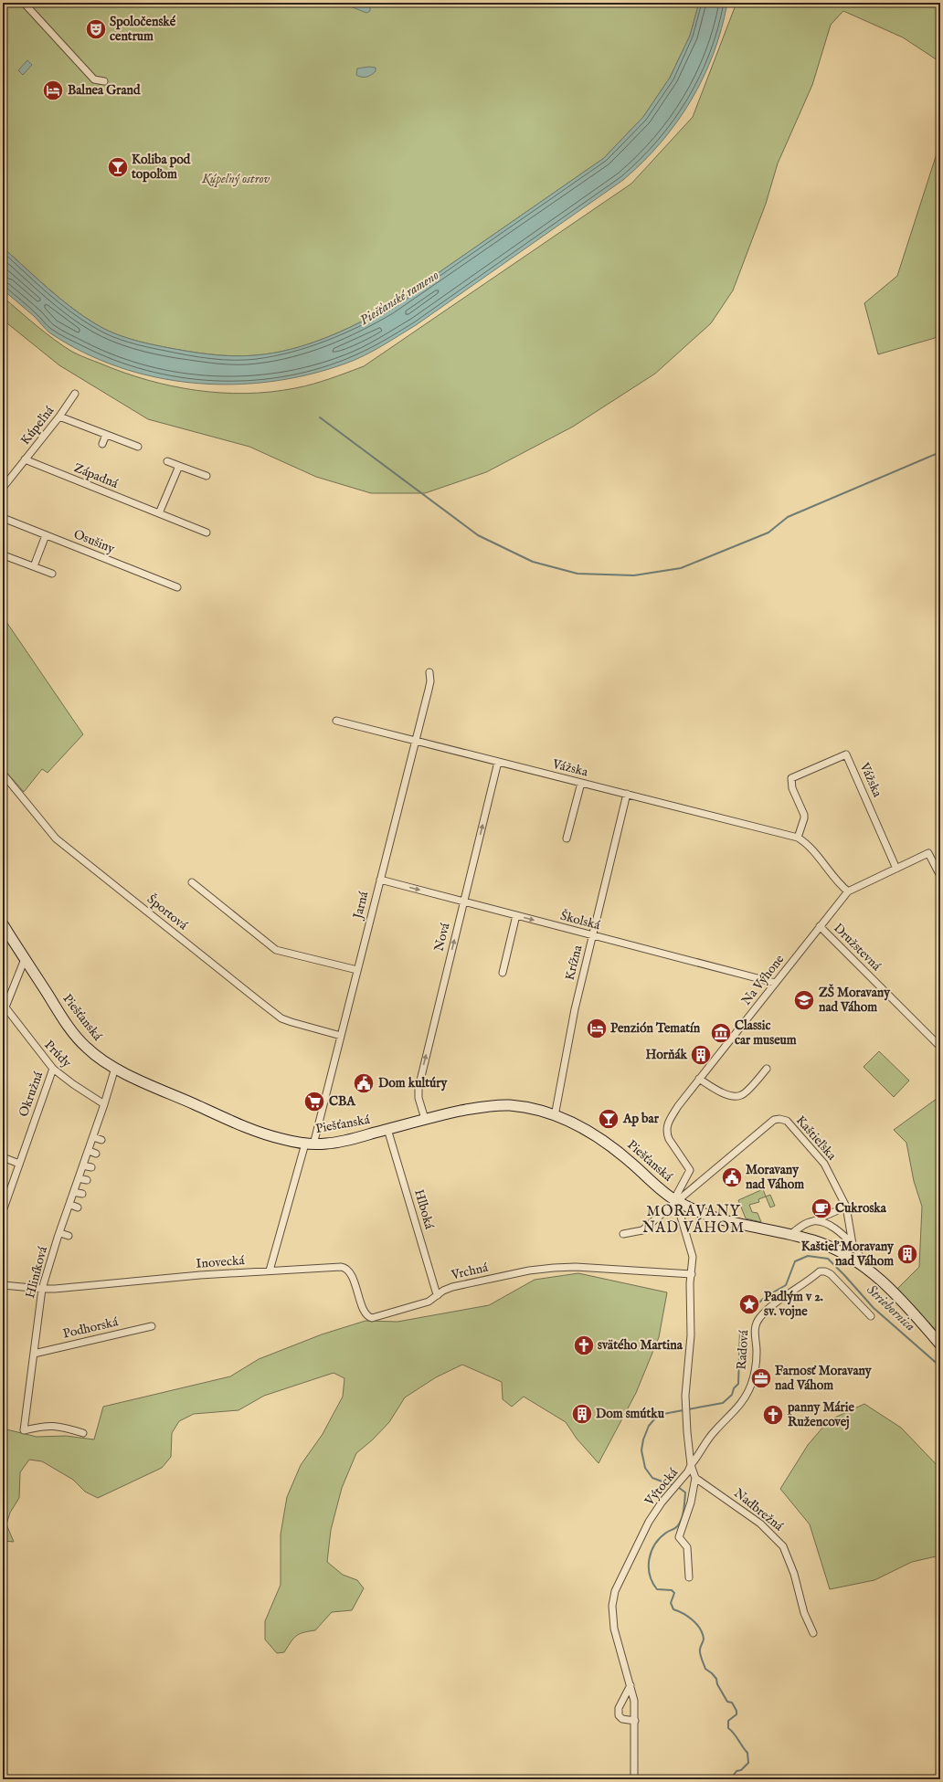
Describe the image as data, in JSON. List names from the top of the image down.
{
  "streets": {
    "main road": ["Piešťanská"],
    "street": [
      "Kúpeľná",
      "Západná",
      "Osušiny",
      "Vážska",
      "Jarná",
      "Športová",
      "Školská",
      "Nová",
      "Družstevná",
      "Krížna",
      "Na Výhone",
      "Prúdy",
      "Okružná",
      "Kaštieľska",
      "Hlboká",
      "Inovecká",
      "Vrchná",
      "Hliníková",
      "Podhorská",
      "Radová",
      "Výtocká",
      "Nadbrežná"
    ]
  },
  "crossings": [
    ["Kúpeľná", "Západná"],
    ["Vážska", "Jarná"],
    ["Vážska", "Nová"],
    ["Vážska", "Krížna"],
    ["Vážska", "Na Výhone"],
    ["Jarná", "Športová"],
    ["Jarná", "Školská"],
    ["Jarná", "Piešťanská"],
    ["Školská", "Nová"],
    ["Školská", "Krížna"],
    ["Školská", "Na Výhone"],
    ["Nová", "Piešťanská"],
    ["Družstevná", "Na Výhone"],
    ["Krížna", "Piešťanská"],
    ["Na Výhone", "Piešťanská"],
    ["Na Výhone", "Kaštieľska"],
    ["Na Výhone", "Výtocká"],
    ["Piešťanská", "Kaštieľska"],
    ["Piešťanská", "Hlboká"],
    ["Piešťanská", "Hliníková"],
    ["Piešťanská", "Výtocká"],
    ["Prúdy", "Okružná"],
    ["Prúdy", "Hliníková"],
    ["Kaštieľska", "Výtocká"],
    ["Hlboká", "Vrchná"],
    ["Inovecká", "Vrchná"],
    ["Inovecká", "Hliníková"],
    ["Vrchná", "Výtocká"],
    ["Hliníková", "Podhorská"],
    ["Radová", "Výtocká"]
  ],
  "one_way": ["Školská", "Nová"],
  "districts": ["MORAVANY NAD VÁHOM"],
  "water": ["Piešťanské rameno", "Striebornica"],
  "parks": ["Kúpeľný ostrov"],
  "places": {
    "theatre": ["Spoločenské centrum"],
    "hotel": ["Balnea Grand", "Penzión Tematín"],
    "bar": ["Koliba pod topoľom", "Ap bar"],
    "school or university": ["ZŠ Moravany nad Váhom"],
    "museum": ["Classic car museum"],
    "building": ["Horňák", "Kaštieľ Moravany nad Váhom", "Dom smútku"],
    "public building": ["Dom kultúry", "Moravany nad Váhom"],
    "supermarket": ["CBA"],
    "cafe": ["Cukroska"],
    "place": ["Padlým v 2. sv. vojne"],
    "church": ["svätého Martina", "panny Márie Ružencovej"],
    "office": ["Farnosť Moravany nad Váhom"]
  }
}
